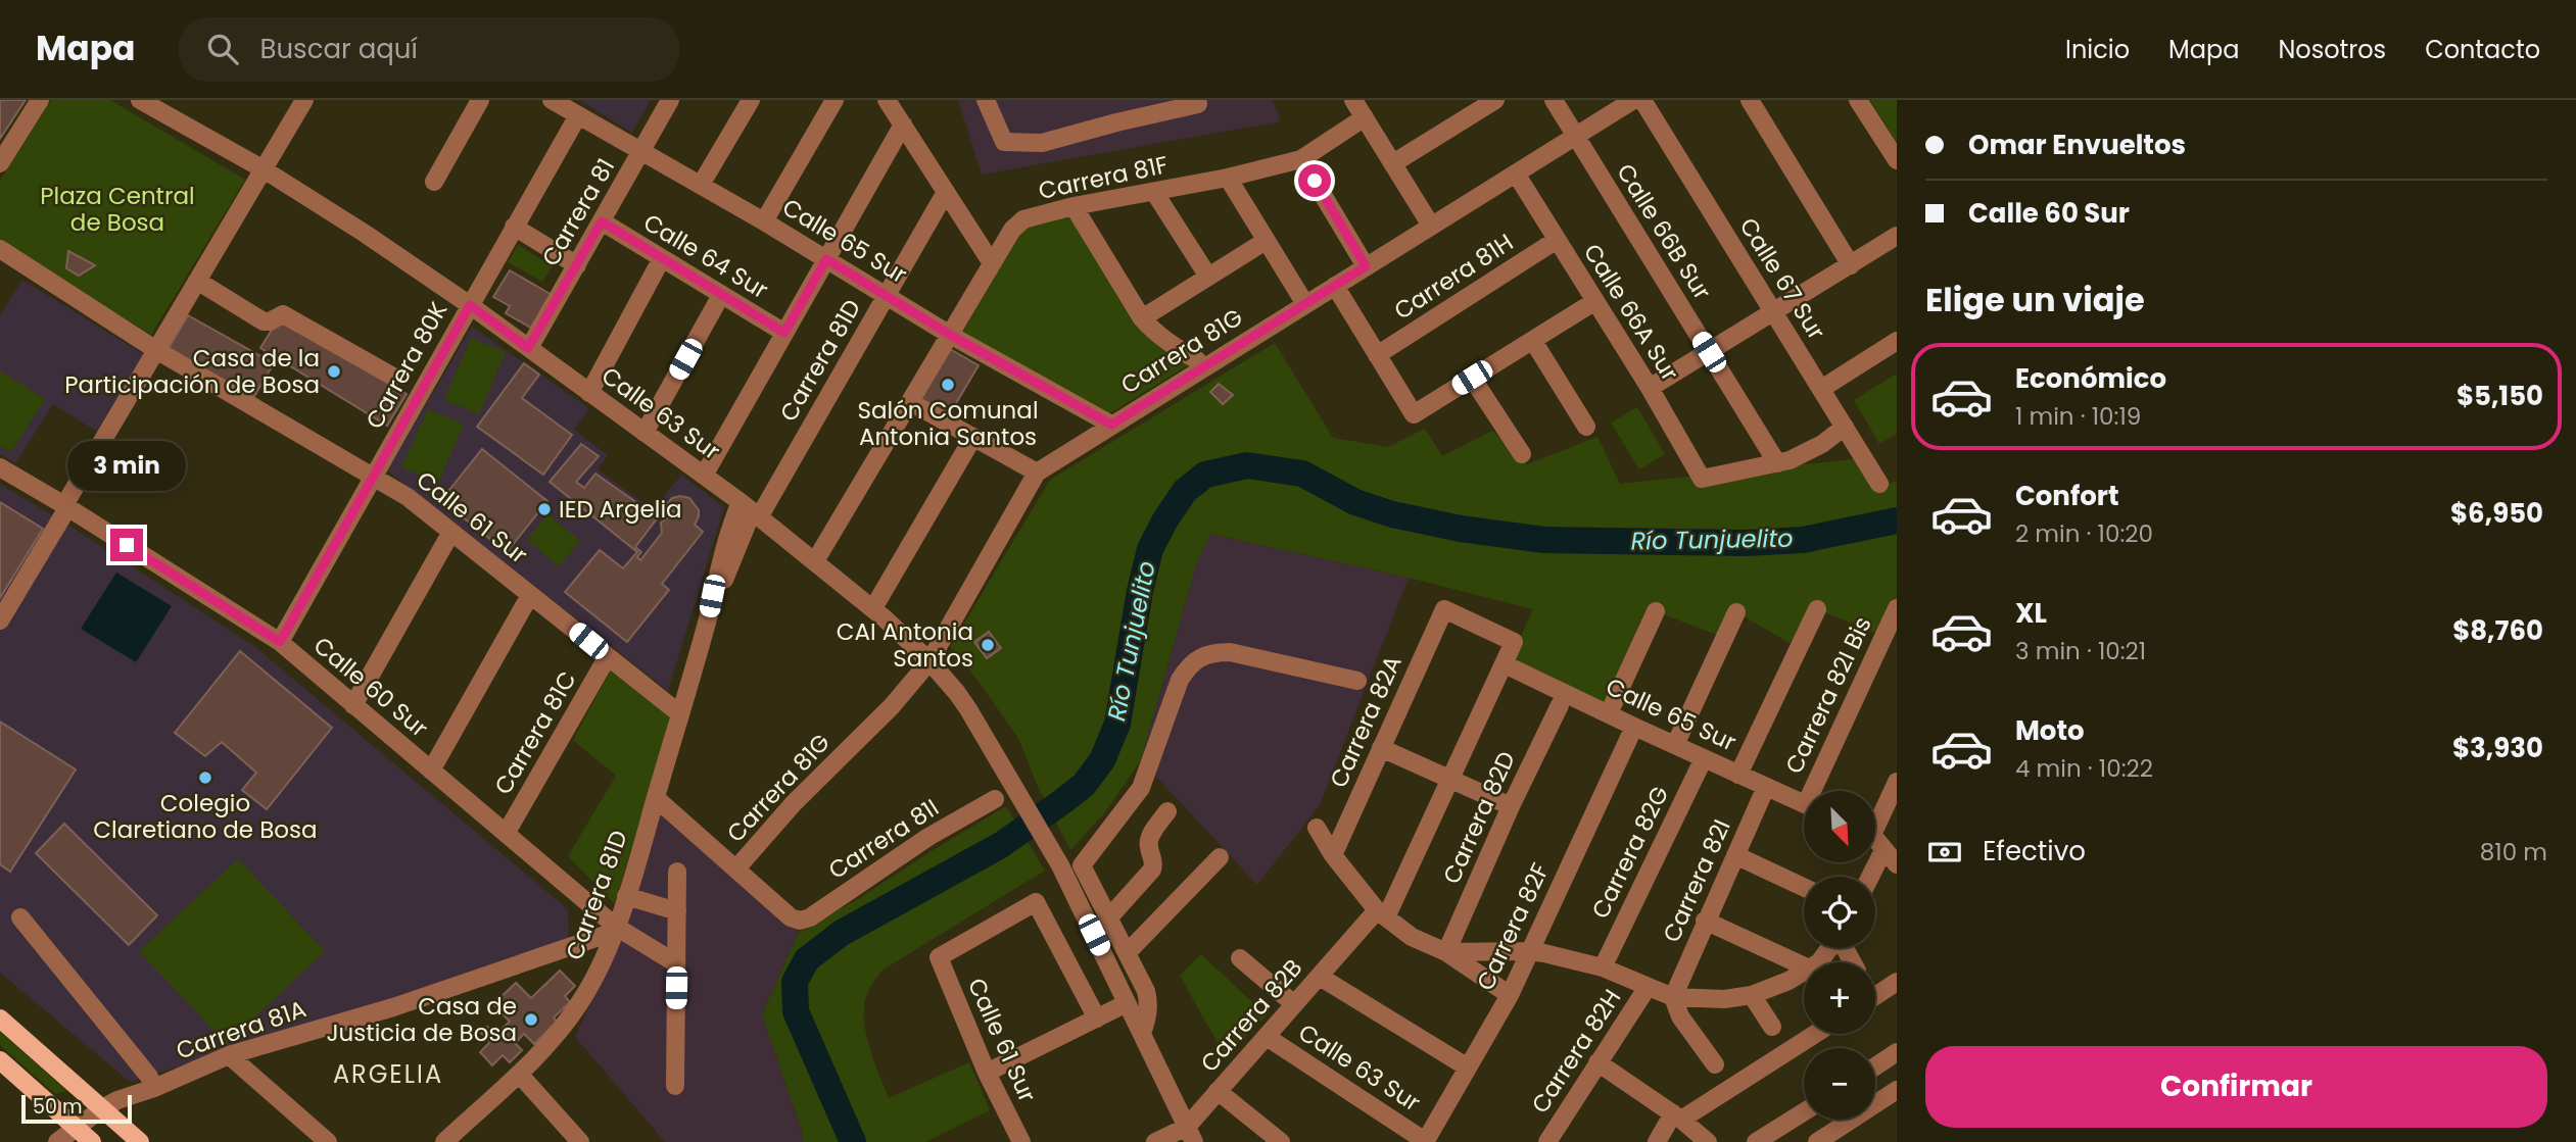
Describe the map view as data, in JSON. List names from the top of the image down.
{
  "streets": {
    "street": [
      "Carrera 81F",
      "Carrera 81",
      "Calle 66B Sur",
      "Calle 65 Sur",
      "Calle 64 Sur",
      "Carrera 81H",
      "Calle 67 Sur",
      "Calle 66A Sur",
      "Carrera 81G",
      "Carrera 81D",
      "Carrera 80K",
      "Calle 63 Sur",
      "Calle 61 Sur",
      "Calle 60 Sur",
      "Carrera 82I Bis",
      "Carrera 82A",
      "Carrera 81C",
      "Carrera 82D",
      "Carrera 81I",
      "Carrera 82G",
      "Carrera 82I",
      "Carrera 82F",
      "Carrera 82B",
      "Carrera 81A",
      "Carrera 82H"
    ]
  },
  "crossings": [
    ["Carrera 81F", "Calle 65 Sur"],
    ["Carrera 81F", "Calle 63 Sur"],
    ["Carrera 81", "Calle 65 Sur"],
    ["Carrera 81", "Calle 64 Sur"],
    ["Carrera 81", "Calle 63 Sur"],
    ["Calle 66B Sur", "Calle 66A Sur"],
    ["Calle 66B Sur", "Carrera 81G"],
    ["Calle 65 Sur", "Carrera 81G"],
    ["Calle 65 Sur", "Carrera 81D"],
    ["Calle 65 Sur", "Carrera 80K"],
    ["Calle 65 Sur", "Carrera 82G"],
    ["Calle 65 Sur", "Carrera 82I"],
    ["Calle 65 Sur", "Carrera 82F"],
    ["Calle 65 Sur", "Carrera 82B"],
    ["Carrera 81H", "Calle 66A Sur"],
    ["Calle 66A Sur", "Carrera 81G"],
    ["Carrera 81G", "Calle 63 Sur"],
    ["Carrera 81G", "Carrera 81I"],
    ["Carrera 81D", "Calle 63 Sur"],
    ["Carrera 81D", "Calle 61 Sur"],
    ["Carrera 81D", "Calle 60 Sur"],
    ["Carrera 81D", "Carrera 81A"],
    ["Carrera 80K", "Calle 63 Sur"],
    ["Carrera 80K", "Calle 61 Sur"],
    ["Carrera 80K", "Calle 60 Sur"],
    ["Calle 63 Sur", "Carrera 82F"],
    ["Calle 63 Sur", "Carrera 82B"],
    ["Calle 61 Sur", "Carrera 81C"],
    ["Calle 60 Sur", "Carrera 81C"],
    ["Calle 60 Sur", "Carrera 81A"],
    ["Carrera 82A", "Carrera 82B"]
  ],
  "districts": ["ARGELIA"],
  "water": ["Río Tunjuelito"],
  "parks": ["Plaza Central de Bosa"],
  "places": [
    "Casa de la Participación de Bosa",
    "Salón Comunal Antonia Santos",
    "IED Argelia",
    "CAI Antonia Santos",
    "Colegio Claretiano de Bosa",
    "Casa de Justicia de Bosa"
  ],
  "scale_bar": "50 m",
  "north": "bottom right",
  "page": {
    "header": "Mapa",
    "search": "Buscar aquí",
    "nav": [
      "Inicio",
      "Mapa",
      "Nosotros",
      "Contacto"
    ],
    "banner": ["Omar Envueltos", "Calle 60 Sur"],
    "heading": "Elige un viaje",
    "list": [
      {
        "name": "Económico",
        "note": "1 min · 10:19",
        "value": "$5,150"
      },
      {
        "name": "Confort",
        "note": "2 min · 10:20",
        "value": "$6,950"
      },
      {
        "name": "XL",
        "note": "3 min · 10:21",
        "value": "$8,760"
      },
      {
        "name": "Moto",
        "note": "4 min · 10:22",
        "value": "$3,930"
      }
    ],
    "bubble": "3 min",
    "map_buttons": ["+", "−"],
    "pay": ["Efectivo", "810 m"],
    "buttons": "Confirmar",
    "scale": "50 m"
  }
}
